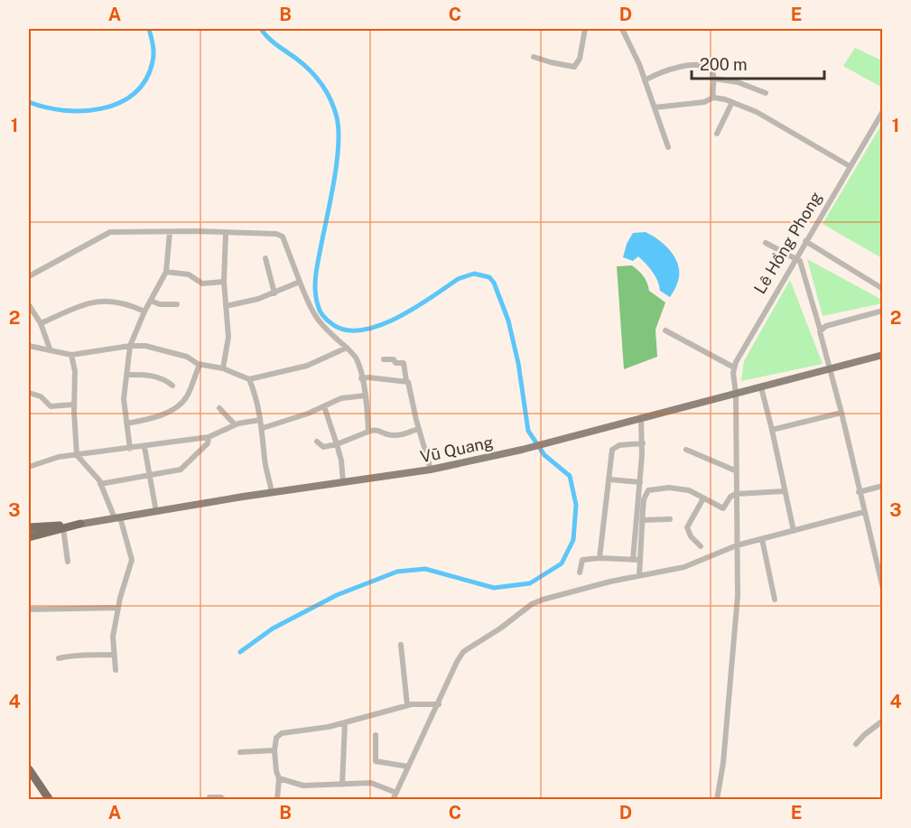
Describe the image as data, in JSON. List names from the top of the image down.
{
  "streets": {
    "main road": ["Vũ Quang"],
    "street": ["Lê Hồng Phong"]
  },
  "crossings": [
    ["Lê Hồng Phong", "Vũ Quang"]
  ],
  "scale_bar": "200 m",
  "grid": {
    "columns": [
      "A",
      "B",
      "C",
      "D",
      "E"
    ],
    "rows": [
      "1",
      "2",
      "3",
      "4"
    ]
  }
}
